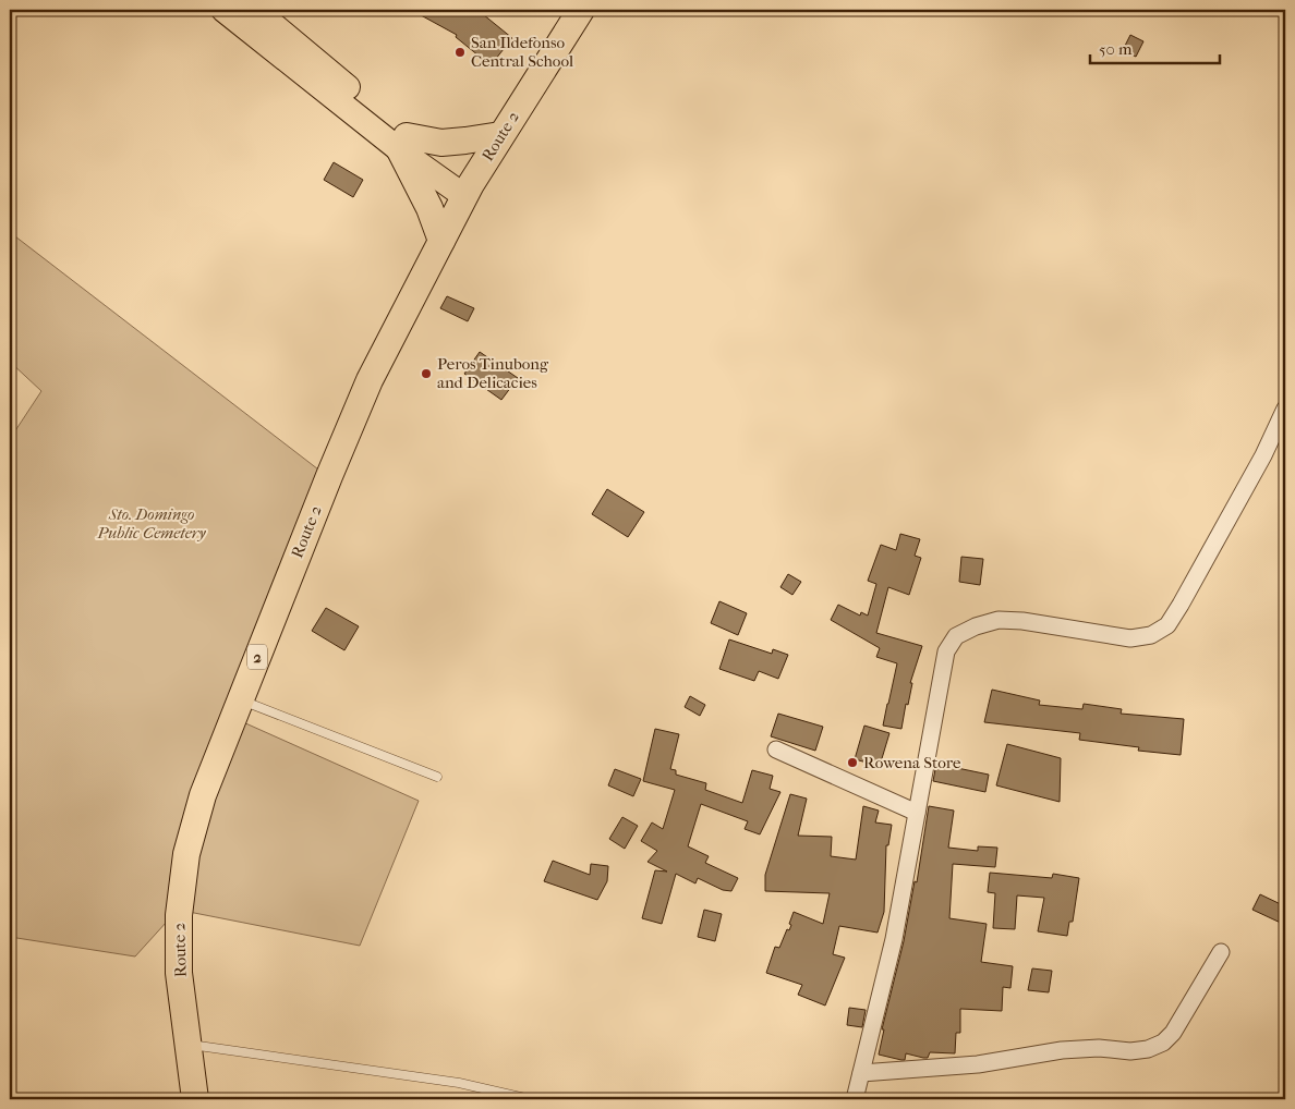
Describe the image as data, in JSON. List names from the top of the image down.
{
  "streets": {
    "highway": ["Route 2", "2"]
  },
  "parks": ["Sto. Domingo Public Cemetery"],
  "places": ["San Ildefonso Central School", "Peros Tinubong and Delicacies", "Rowena Store"],
  "scale_bar": "50 m"
}
